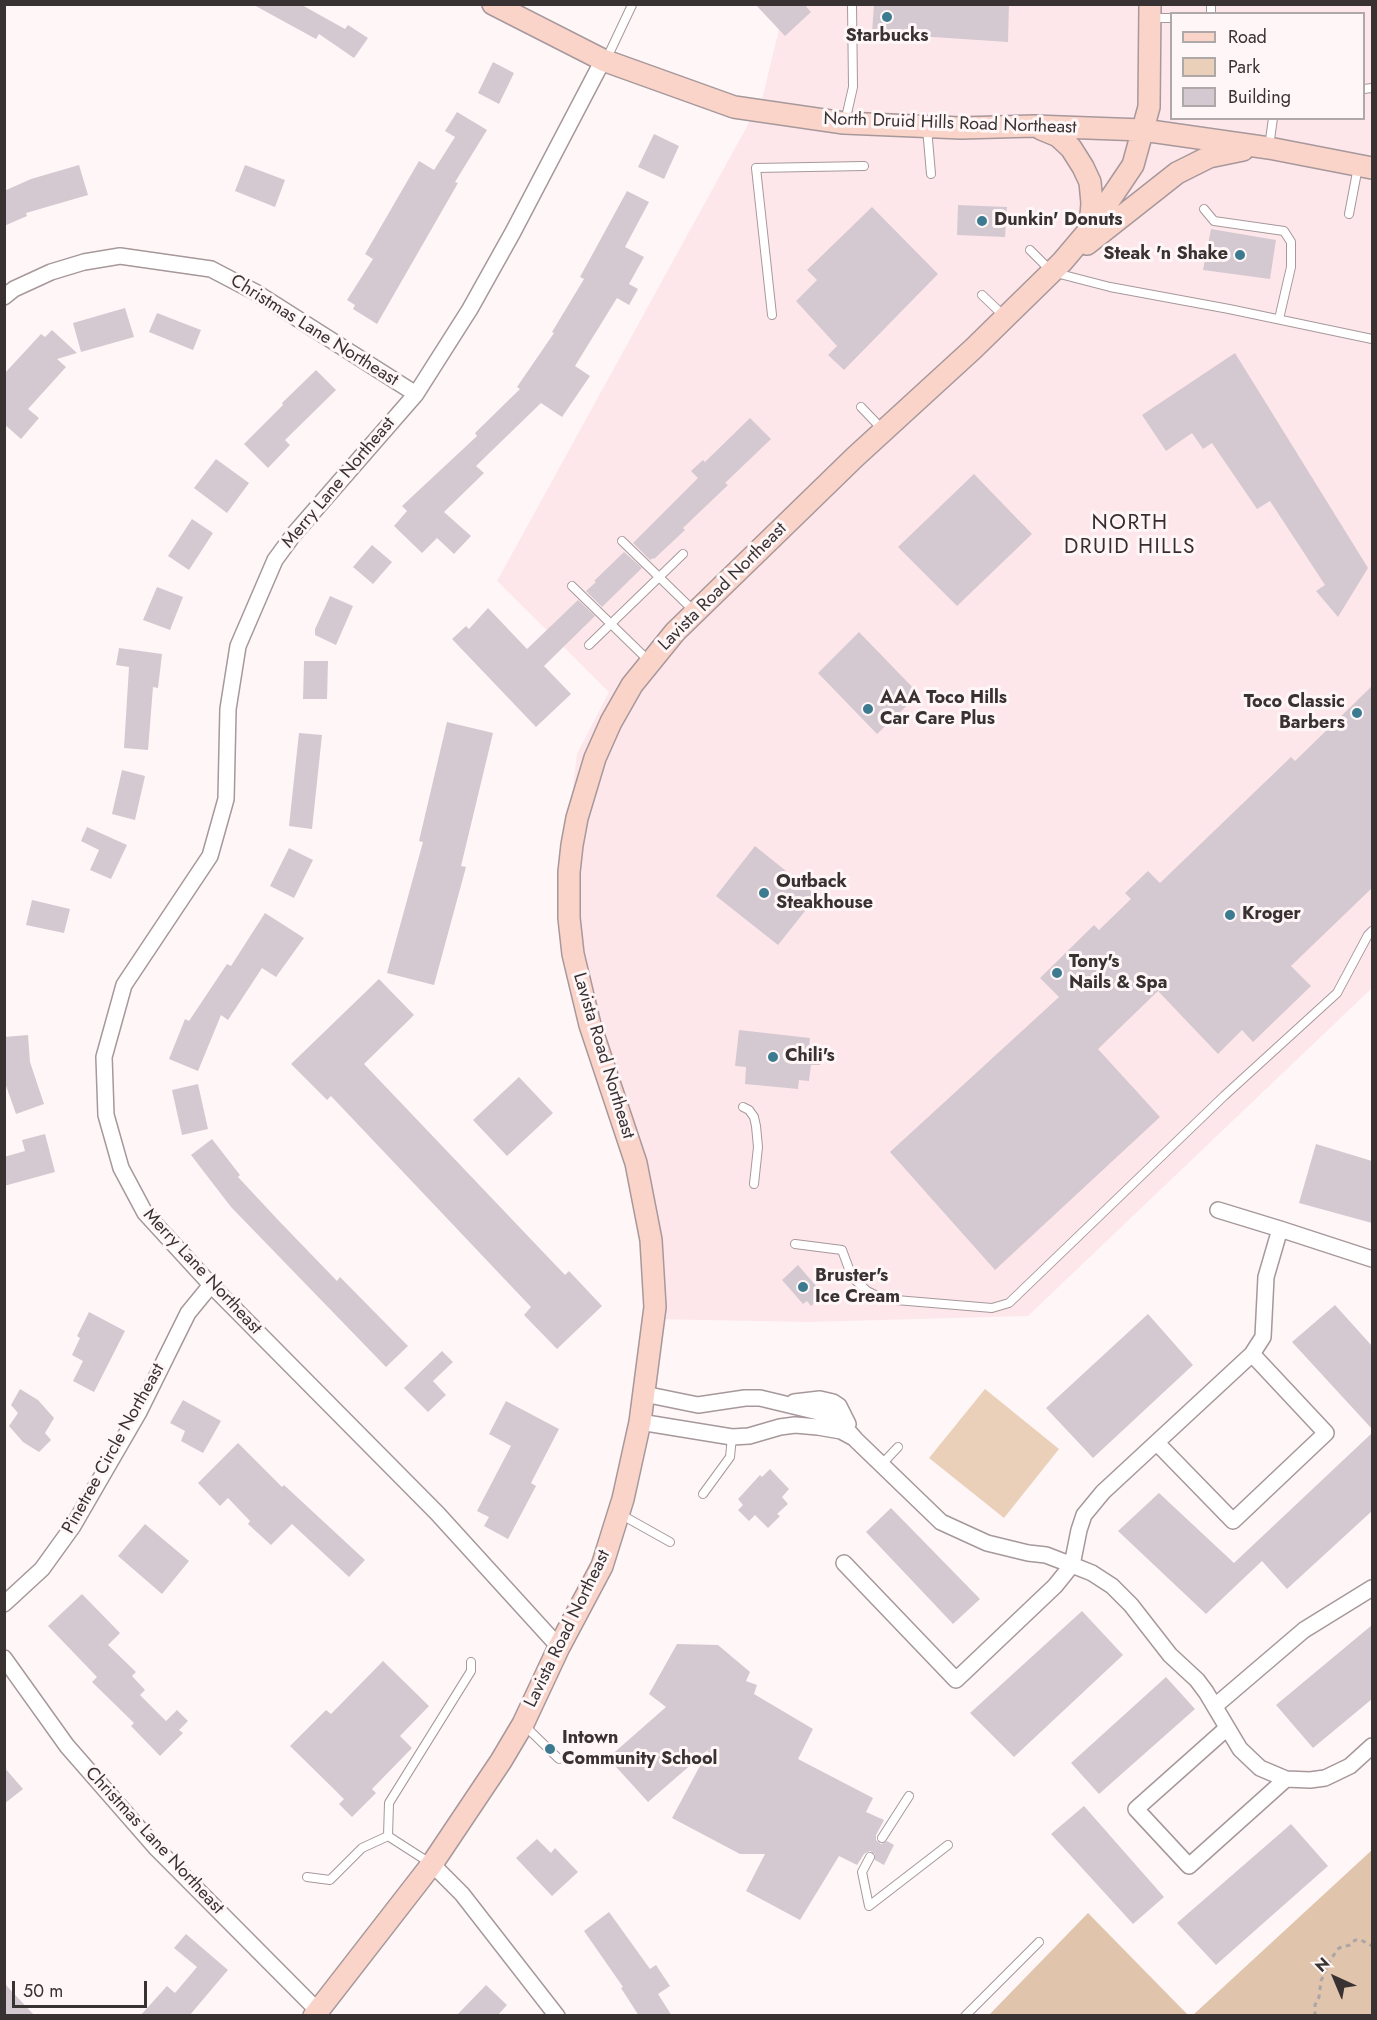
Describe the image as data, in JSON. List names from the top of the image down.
{
  "streets": {
    "main road": ["North Druid Hills Road Northeast", "Lavista Road Northeast"],
    "street": ["Christmas Lane Northeast", "Merry Lane Northeast", "Pinetree Circle Northeast"]
  },
  "crossings": [
    ["North Druid Hills Road Northeast", "Merry Lane Northeast"],
    ["North Druid Hills Road Northeast", "Lavista Road Northeast"],
    ["Christmas Lane Northeast", "Merry Lane Northeast"],
    ["Christmas Lane Northeast", "Lavista Road Northeast"],
    ["Merry Lane Northeast", "Lavista Road Northeast"],
    ["Merry Lane Northeast", "Pinetree Circle Northeast"]
  ],
  "districts": ["NORTH DRUID HILLS"],
  "places": [
    "Starbucks",
    "Dunkin' Donuts",
    "Steak 'n Shake",
    "AAA Toco Hills Car Care Plus",
    "Toco Classic Barbers",
    "Outback Steakhouse",
    "Kroger",
    "Tony's Nails & Spa",
    "Chili's",
    "Bruster's Ice Cream",
    "Intown Community School"
  ],
  "legend": ["Road", "Park", "Building"],
  "scale_bar": "50 m",
  "north": "top left"
}
